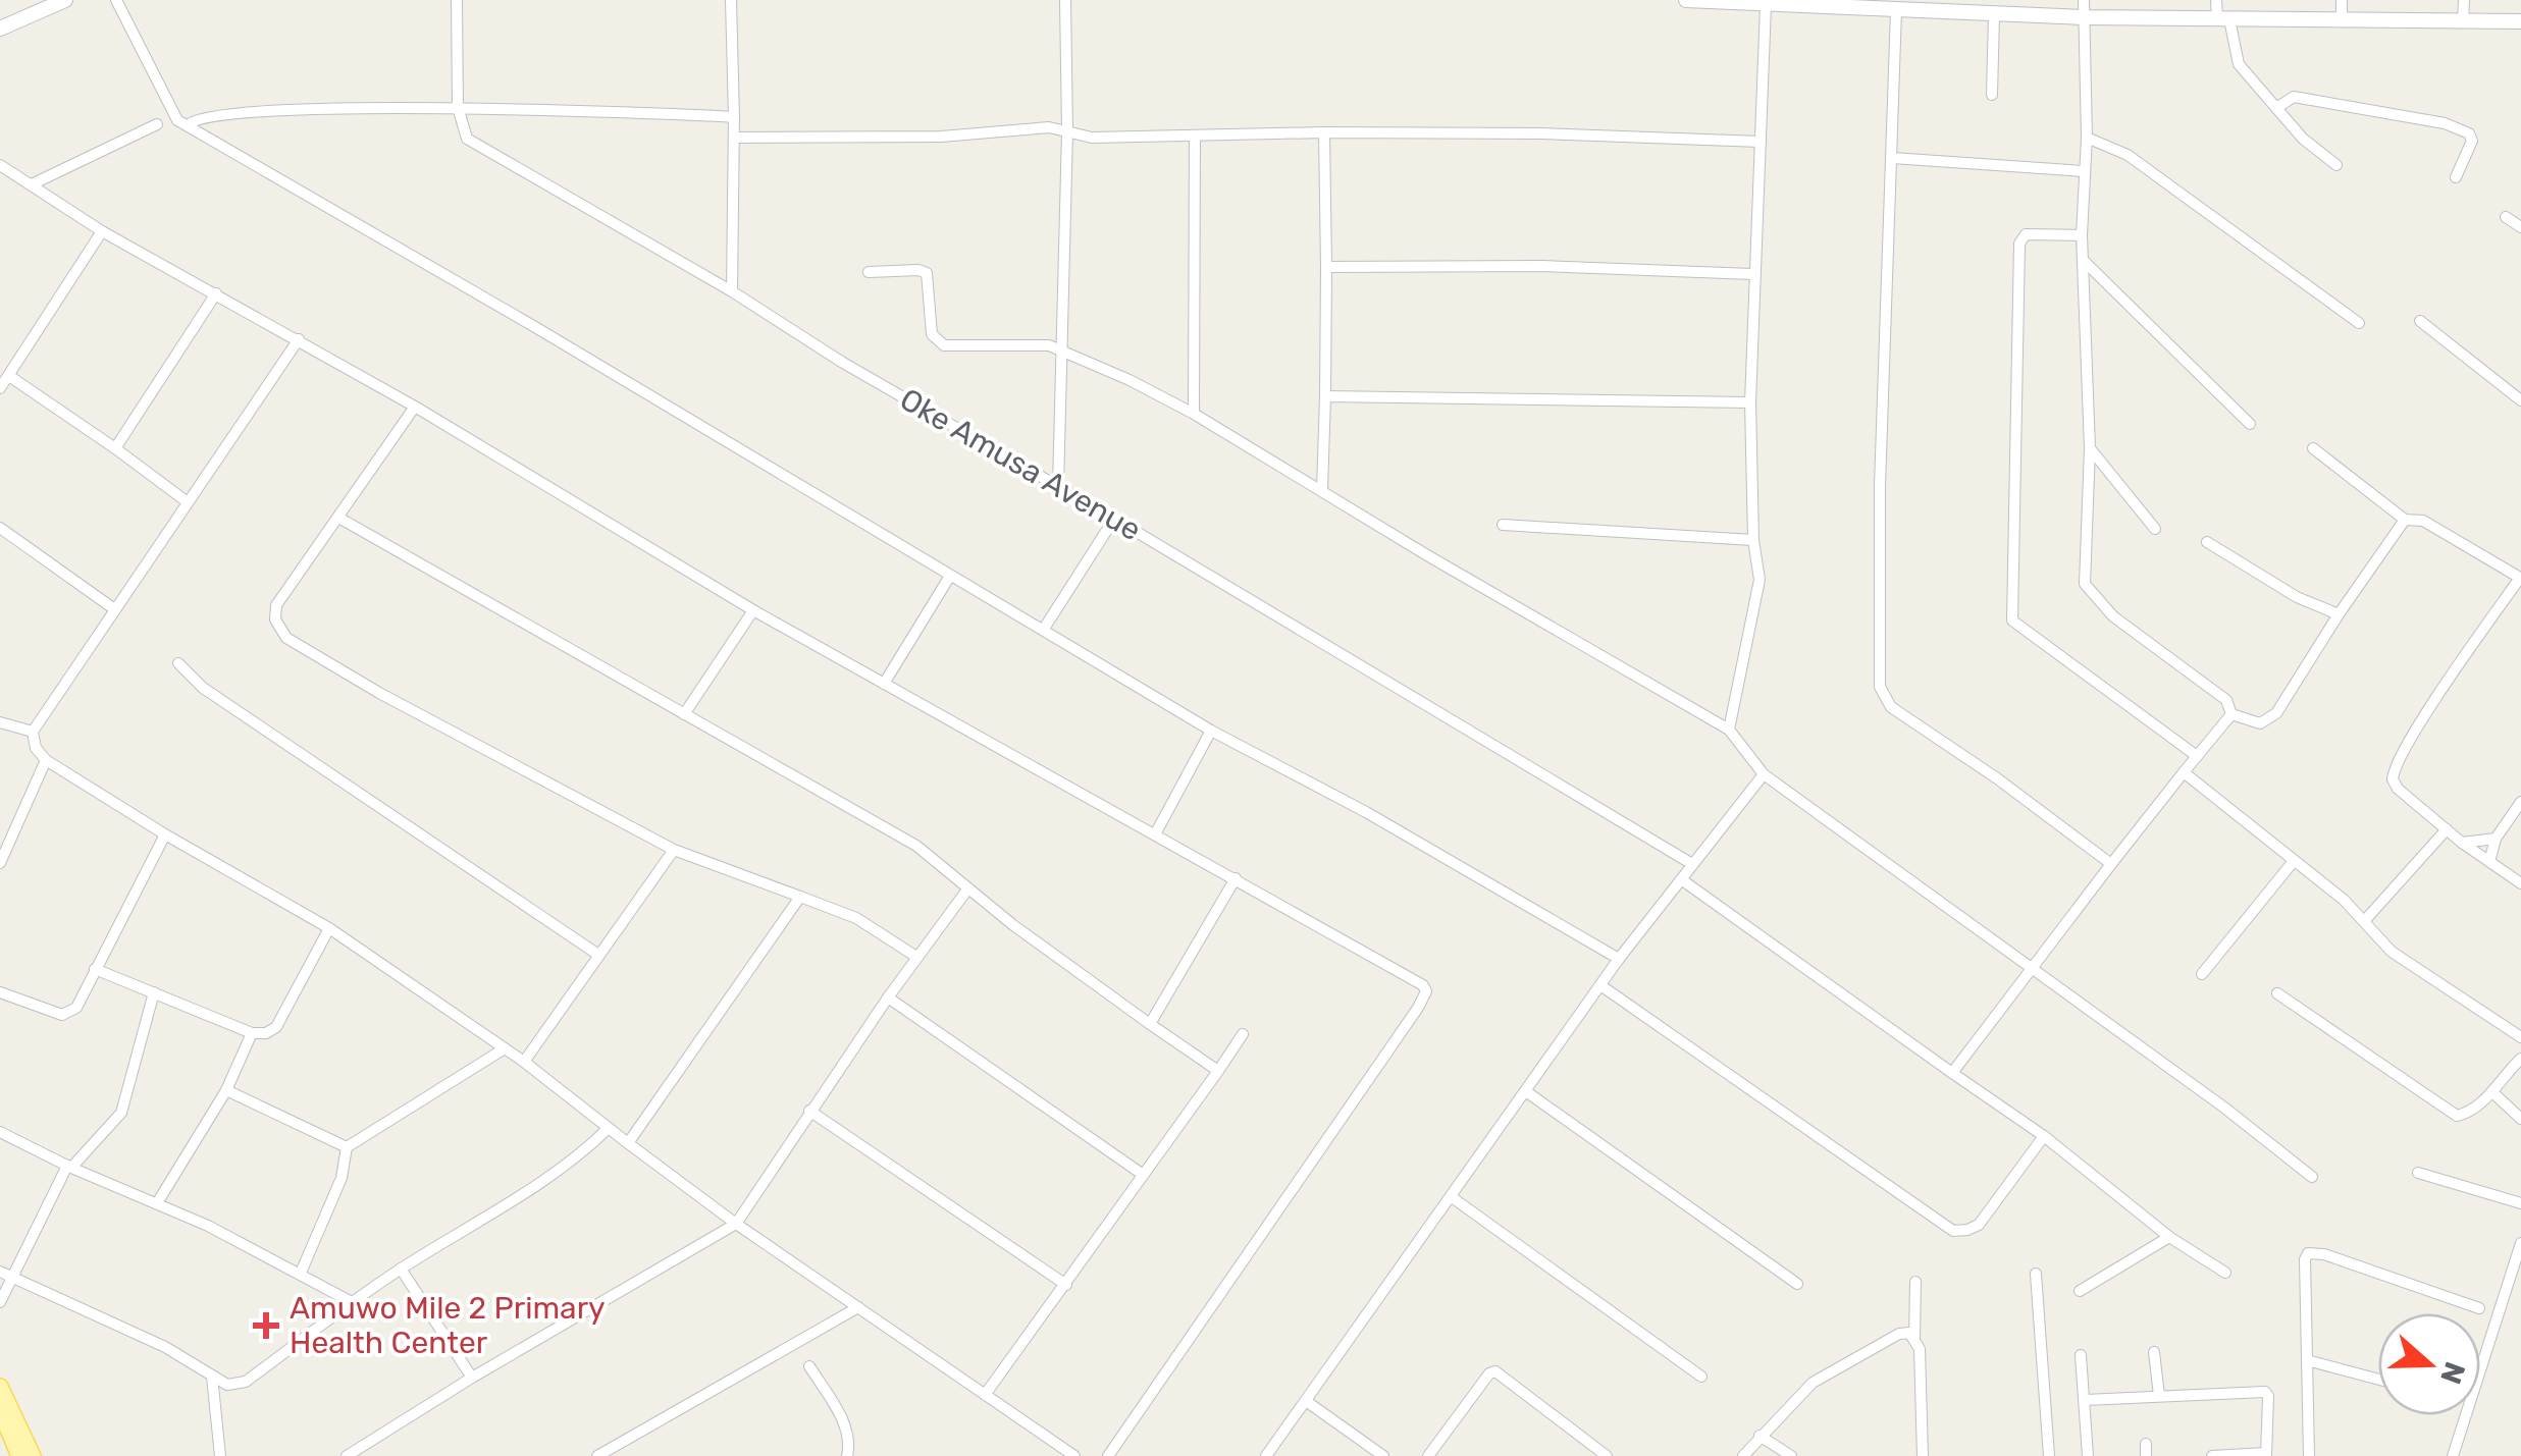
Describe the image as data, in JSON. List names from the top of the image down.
{
  "streets": {
    "street": ["Oke Amusa Avenue"]
  },
  "places": {
    "health": ["Amuwo Mile 2 Primary Health Center"]
  },
  "north": "right"
}
